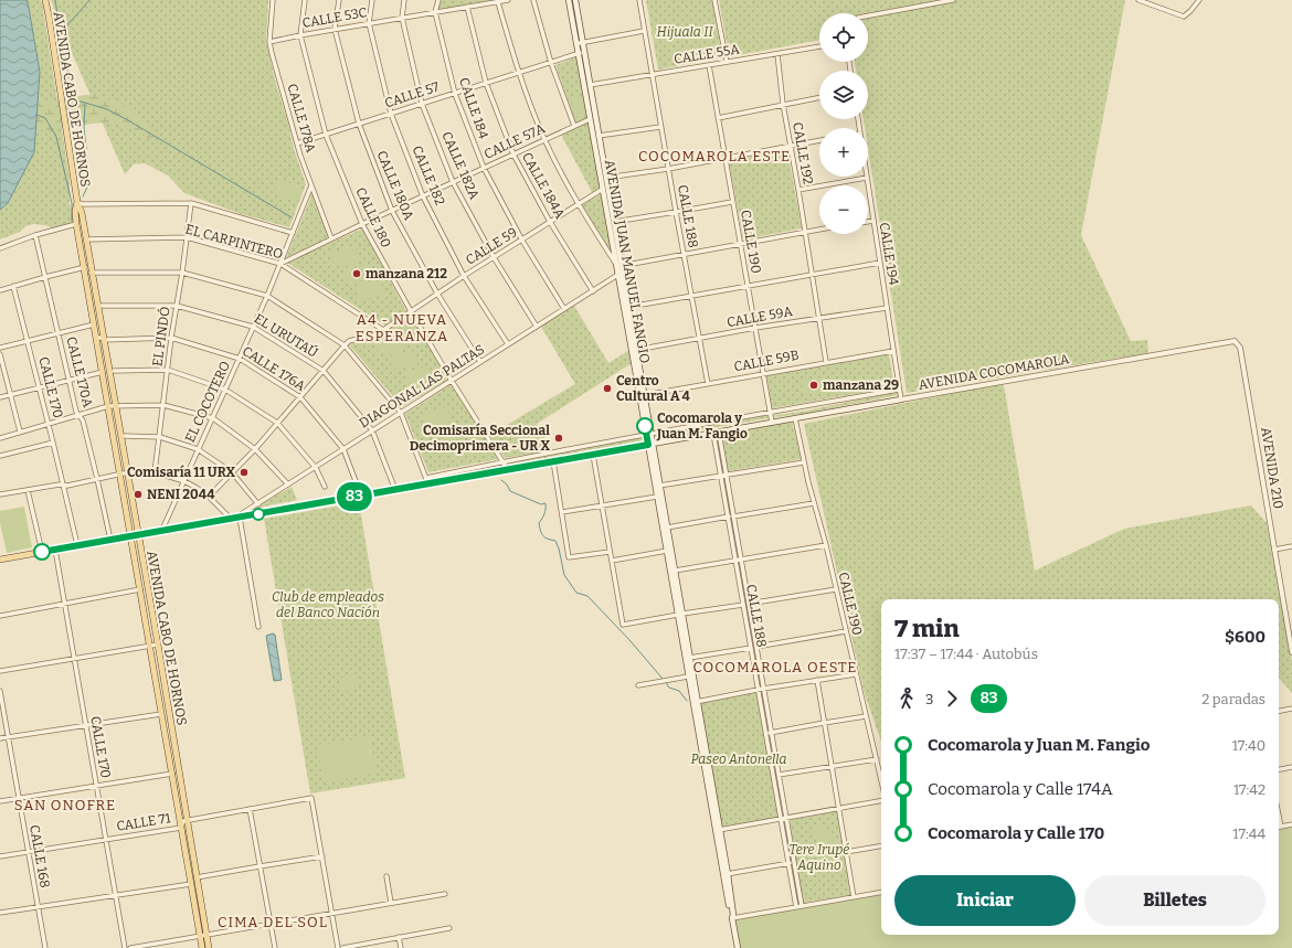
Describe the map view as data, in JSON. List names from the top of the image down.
{
  "streets": {
    "main road": ["AVENIDA CABO DE HORNOS", "AVENIDA JUAN MANUEL FANGIO", "AVENIDA COCOMAROLA"],
    "street": [
      "CALLE 53C",
      "CALLE 55A",
      "CALLE 57",
      "CALLE 184",
      "CALLE 178A",
      "CALLE 57A",
      "CALLE 192",
      "CALLE 182A",
      "CALLE 182",
      "CALLE 180A",
      "CALLE 184A",
      "CALLE 188",
      "CALLE 180",
      "EL CARPINTERO",
      "CALLE 190",
      "CALLE 59",
      "CALLE 194",
      "CALLE 59A",
      "EL URUTAÚ",
      "EL PINDÓ",
      "CALLE 59B",
      "CALLE 176A",
      "CALLE 170A",
      "DIAGONAL LAS PALTAS",
      "CALLE 170",
      "EL COCOTERO",
      "AVENIDA 210",
      "CALLE 71",
      "CALLE 168"
    ]
  },
  "crossings": [
    ["CALLE 53C", "CALLE 184"],
    ["CALLE 53C", "CALLE 178A"],
    ["CALLE 53C", "CALLE 182A"],
    ["CALLE 53C", "CALLE 182"],
    ["CALLE 53C", "CALLE 180A"],
    ["CALLE 53C", "CALLE 184A"],
    ["CALLE 53C", "CALLE 180"],
    ["CALLE 55A", "CALLE 192"],
    ["CALLE 55A", "CALLE 188"],
    ["CALLE 55A", "CALLE 190"],
    ["CALLE 55A", "AVENIDA JUAN MANUEL FANGIO"],
    ["CALLE 57", "CALLE 184"],
    ["CALLE 57", "CALLE 178A"],
    ["CALLE 57", "CALLE 182A"],
    ["CALLE 57", "CALLE 182"],
    ["CALLE 57", "CALLE 180A"],
    ["CALLE 57", "CALLE 184A"],
    ["CALLE 57", "CALLE 180"],
    ["CALLE 57", "AVENIDA JUAN MANUEL FANGIO"],
    ["AVENIDA CABO DE HORNOS", "EL CARPINTERO"],
    ["AVENIDA CABO DE HORNOS", "EL URUTAÚ"],
    ["AVENIDA CABO DE HORNOS", "CALLE 176A"],
    ["AVENIDA CABO DE HORNOS", "AVENIDA COCOMAROLA"],
    ["AVENIDA CABO DE HORNOS", "CALLE 71"],
    ["CALLE 184", "CALLE 57A"],
    ["CALLE 184", "CALLE 59"],
    ["CALLE 184", "DIAGONAL LAS PALTAS"],
    ["CALLE 178A", "CALLE 57A"],
    ["CALLE 178A", "EL COCOTERO"],
    ["CALLE 57A", "CALLE 182A"],
    ["CALLE 57A", "CALLE 182"],
    ["CALLE 57A", "CALLE 180A"],
    ["CALLE 57A", "CALLE 184A"],
    ["CALLE 57A", "CALLE 180"],
    ["CALLE 57A", "EL CARPINTERO"],
    ["CALLE 57A", "AVENIDA JUAN MANUEL FANGIO"],
    ["CALLE 57A", "EL COCOTERO"],
    ["CALLE 192", "CALLE 59A"],
    ["CALLE 192", "CALLE 59B"],
    ["CALLE 182A", "CALLE 59"],
    ["CALLE 182A", "DIAGONAL LAS PALTAS"],
    ["CALLE 182", "CALLE 59"],
    ["CALLE 182", "DIAGONAL LAS PALTAS"],
    ["CALLE 180A", "CALLE 59"],
    ["CALLE 180A", "DIAGONAL LAS PALTAS"],
    ["CALLE 184A", "CALLE 59"],
    ["CALLE 184A", "AVENIDA JUAN MANUEL FANGIO"],
    ["CALLE 184A", "DIAGONAL LAS PALTAS"],
    ["CALLE 188", "CALLE 59A"],
    ["CALLE 188", "CALLE 59B"],
    ["CALLE 188", "AVENIDA COCOMAROLA"],
    ["CALLE 180", "CALLE 59"],
    ["CALLE 180", "AVENIDA COCOMAROLA"],
    ["CALLE 180", "DIAGONAL LAS PALTAS"],
    ["EL CARPINTERO", "CALLE 59"],
    ["EL CARPINTERO", "EL PINDÓ"],
    ["EL CARPINTERO", "EL COCOTERO"],
    ["CALLE 190", "CALLE 59A"],
    ["CALLE 190", "CALLE 59B"],
    ["CALLE 190", "AVENIDA COCOMAROLA"],
    ["CALLE 59", "AVENIDA JUAN MANUEL FANGIO"],
    ["CALLE 194", "CALLE 59A"],
    ["CALLE 194", "CALLE 59B"],
    ["CALLE 194", "AVENIDA COCOMAROLA"],
    ["AVENIDA JUAN MANUEL FANGIO", "CALLE 59A"],
    ["AVENIDA JUAN MANUEL FANGIO", "CALLE 59B"],
    ["AVENIDA JUAN MANUEL FANGIO", "AVENIDA COCOMAROLA"],
    ["AVENIDA JUAN MANUEL FANGIO", "DIAGONAL LAS PALTAS"],
    ["EL URUTAÚ", "EL PINDÓ"],
    ["EL URUTAÚ", "AVENIDA COCOMAROLA"],
    ["EL URUTAÚ", "DIAGONAL LAS PALTAS"],
    ["EL URUTAÚ", "EL COCOTERO"],
    ["EL PINDÓ", "CALLE 176A"],
    ["CALLE 176A", "AVENIDA COCOMAROLA"],
    ["CALLE 176A", "DIAGONAL LAS PALTAS"],
    ["CALLE 176A", "EL COCOTERO"],
    ["CALLE 170A", "AVENIDA COCOMAROLA"],
    ["AVENIDA COCOMAROLA", "DIAGONAL LAS PALTAS"],
    ["AVENIDA COCOMAROLA", "CALLE 170"],
    ["AVENIDA COCOMAROLA", "EL COCOTERO"],
    ["AVENIDA COCOMAROLA", "AVENIDA 210"],
    ["CALLE 170", "CALLE 71"],
    ["CALLE 71", "CALLE 168"]
  ],
  "districts": [
    "COCOMAROLA ESTE",
    "A4 - NUEVA ESPERANZA",
    "COCOMAROLA OESTE",
    "SAN ONOFRE",
    "CIMA DEL SOL"
  ],
  "parks": [
    "Hijuala II",
    "Club de empleados del Banco Nación",
    "Paseo Antonella",
    "Tere Irupé Aquino"
  ],
  "places": [
    "manzana 212",
    "manzana 29",
    "Centro Cultural A 4",
    "Cocomarola y Juan M. Fangio",
    "Comisaría Seccional Decimoprimera - UR X",
    "Comisaría 11 URX",
    "NENI 2044"
  ],
  "lines": ["bus line 83"],
  "page": {
    "on_map": "83",
    "map_buttons": ["+", "−"],
    "heading": ["7 min", "17:37 – 17:44 · Autobús", "$600"],
    "legs": ["3", "83", "2 paradas"],
    "list": [
      {
        "name": "Cocomarola y Juan M. Fangio",
        "value": "17:40"
      },
      {
        "name": "Cocomarola y Calle 174A",
        "value": "17:42"
      },
      {
        "name": "Cocomarola y Calle 170",
        "value": "17:44"
      }
    ],
    "buttons": ["Iniciar", "Billetes"]
  }
}
